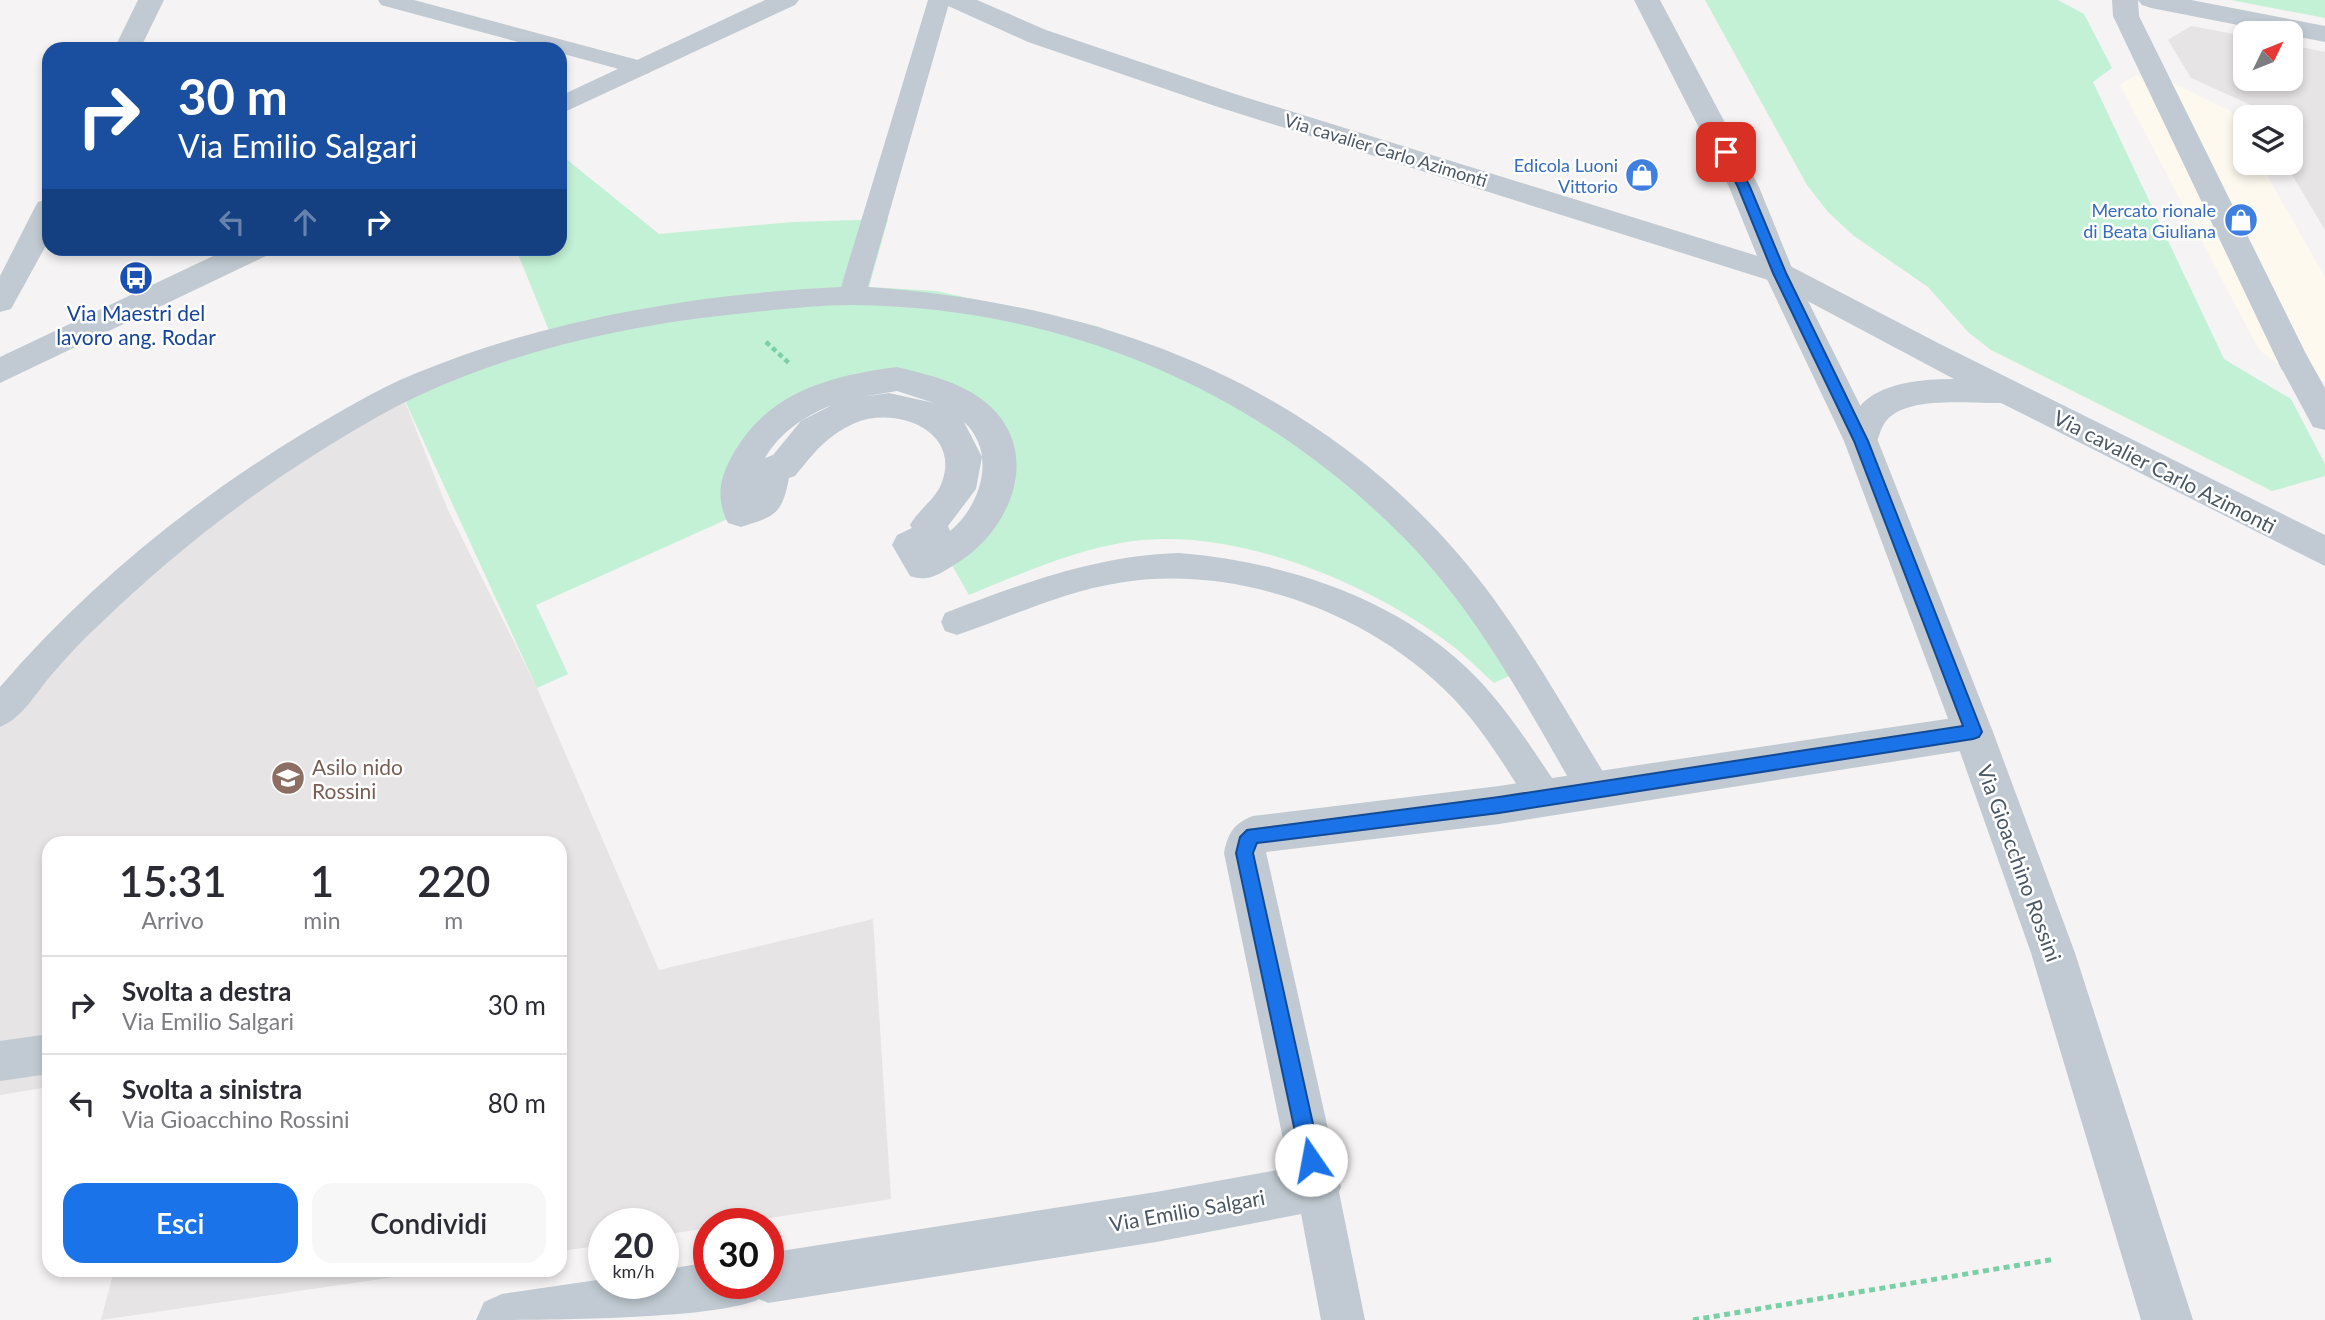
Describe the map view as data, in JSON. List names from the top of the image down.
{
  "streets": {
    "street": ["Via cavalier Carlo Azimonti", "Via Gioacchino Rossini", "Via Emilio Salgari"]
  },
  "crossings": [
    ["Via cavalier Carlo Azimonti", "Via Gioacchino Rossini"]
  ],
  "places": {
    "shop": ["Edicola Luoni Vittorio", "Mercato rionale di Beata Giuliana"],
    "bus stop": ["Via Maestri del lavoro ang. Rodar"],
    "school or university": ["Asilo nido Rossini"]
  },
  "north": "top right",
  "page": {
    "turn": ["30 m", "Via Emilio Salgari"],
    "eta": [
      "15:31",
      "Arrivo",
      "1",
      "min",
      "220",
      "m"
    ],
    "list": [
      {
        "name": "Svolta a destra",
        "note": "Via Emilio Salgari",
        "value": "30 m"
      },
      {
        "name": "Svolta a sinistra",
        "note": "Via Gioacchino Rossini",
        "value": "80 m"
      }
    ],
    "buttons": ["Esci", "Condividi"],
    "speed": "20 km/h",
    "limit": "30"
  }
}
